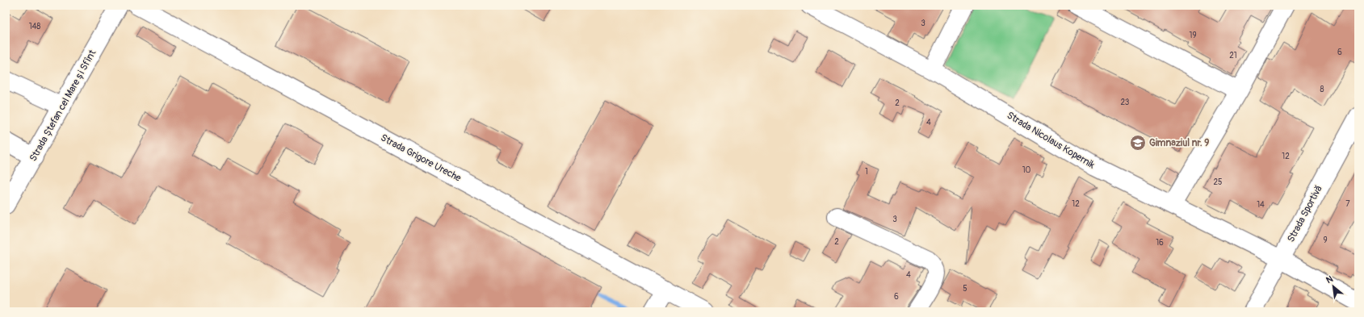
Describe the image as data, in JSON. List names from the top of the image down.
{
  "streets": {
    "street": [
      "Strada Ștefan cel Mare și Sfînt",
      "Strada Nicolaus Kopernik",
      "Strada Grigore Ureche",
      "Strada Sportivă"
    ]
  },
  "crossings": [
    ["Strada Nicolaus Kopernik", "Strada Sportivă"]
  ],
  "places": {
    "school or university": ["Gimnaziul nr. 9"]
  },
  "house_numbers": [
    "3",
    "148",
    "19",
    "6",
    "21",
    "8",
    "23",
    "2",
    "4",
    "12",
    "10",
    "1",
    "25",
    "12",
    "7",
    "14",
    "3",
    "9",
    "2",
    "16",
    "4",
    "5",
    "6"
  ],
  "north": "top left"
}
